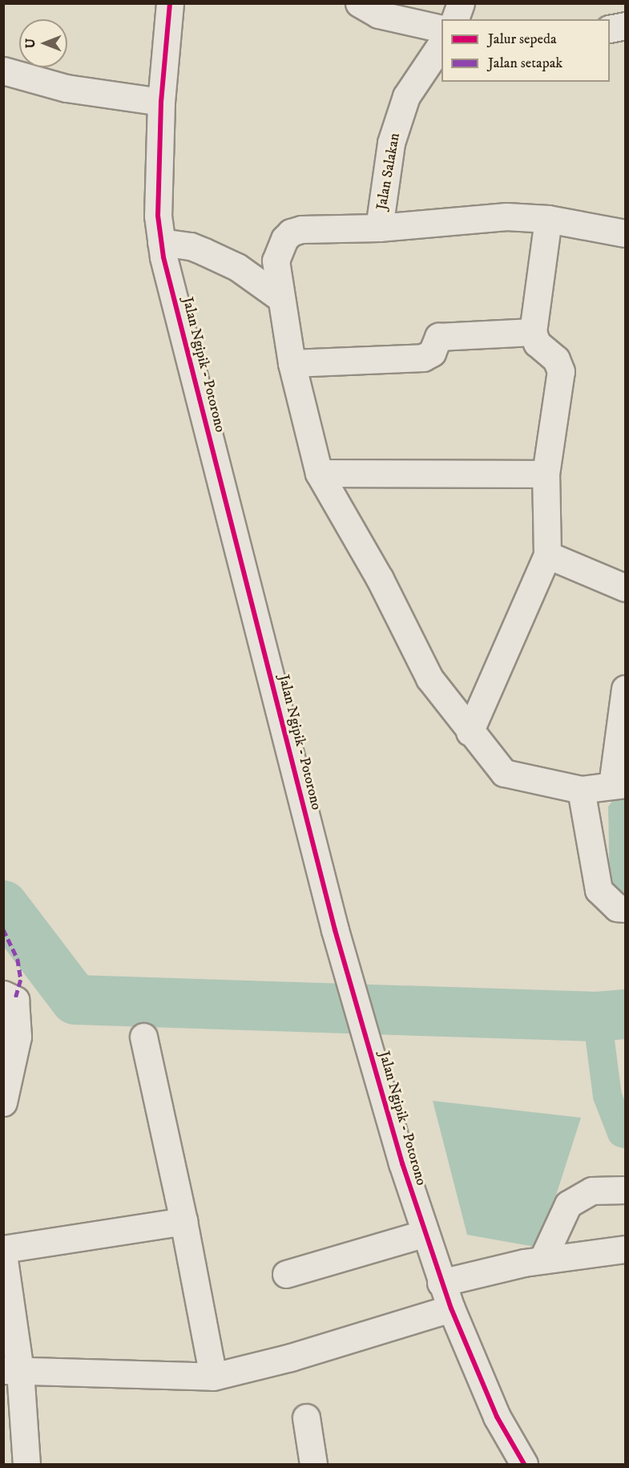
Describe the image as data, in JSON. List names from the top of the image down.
{
  "streets": {
    "street": ["Jalan Salakan", "Jalan Ngipik - Potorono"]
  },
  "legend": ["Jalur sepeda", "Jalan setapak"],
  "north": "left"
}
